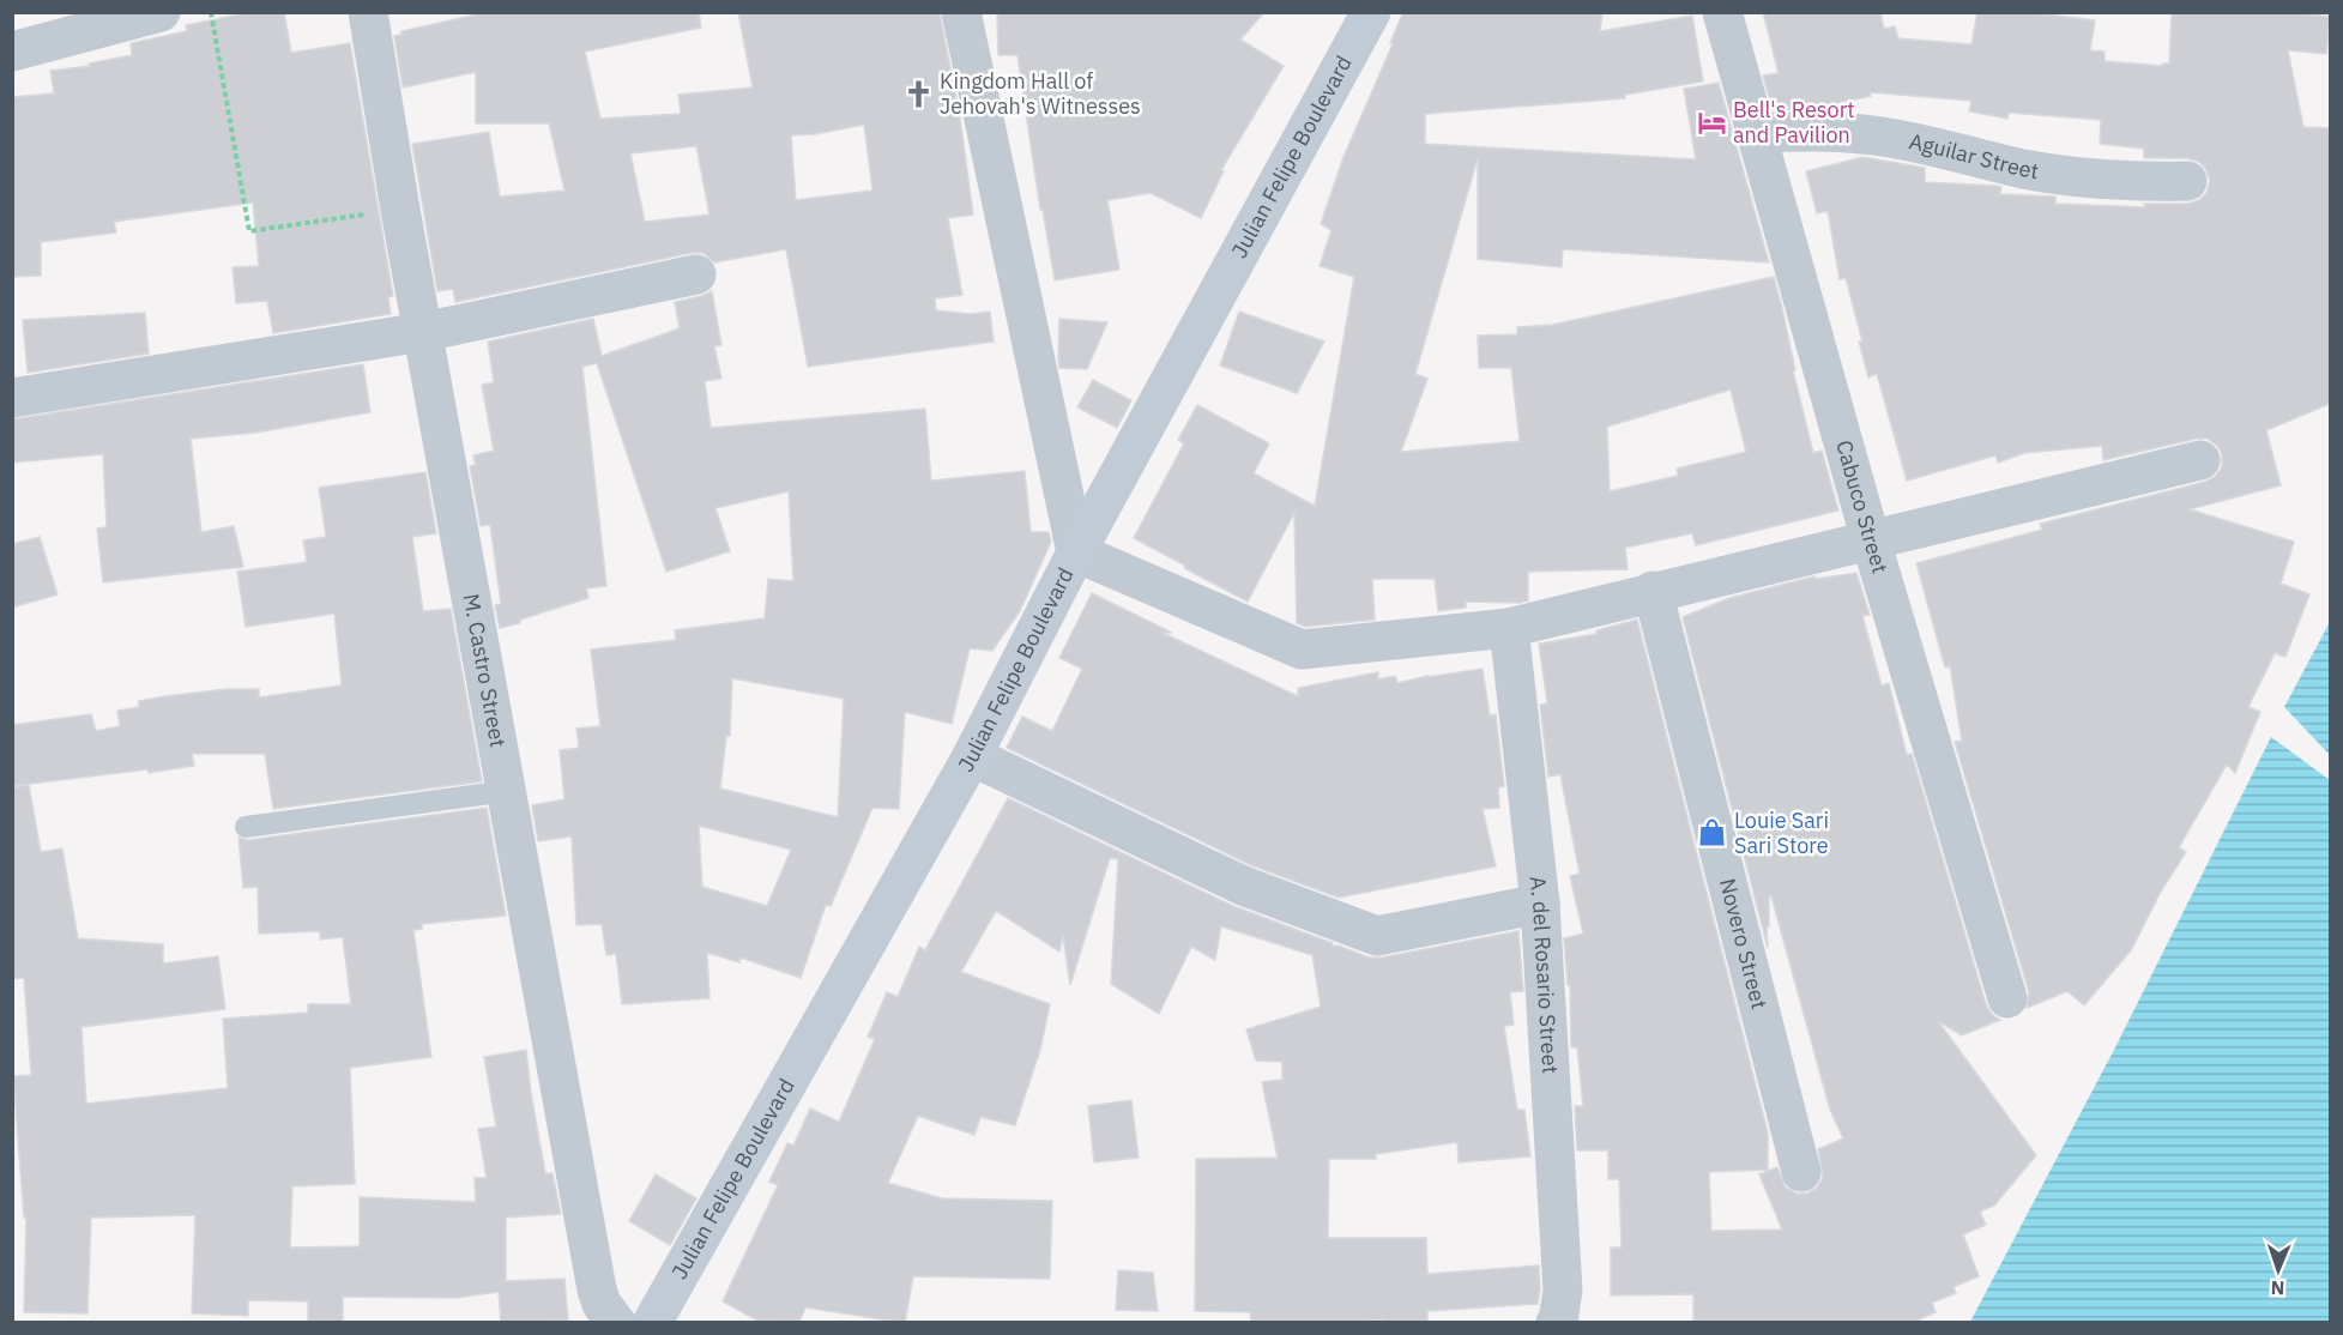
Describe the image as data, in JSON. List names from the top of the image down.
{
  "streets": {
    "main road": ["Julian Felipe Boulevard"],
    "street": [
      "Aguilar Street",
      "Cabuco Street",
      "M. Castro Street",
      "Novero Street",
      "A. del Rosario Street"
    ]
  },
  "crossings": [
    ["Aguilar Street", "Cabuco Street"]
  ],
  "places": {
    "church": ["Kingdom Hall of Jehovah's Witnesses"],
    "hotel": ["Bell's Resort and Pavilion"],
    "shop": ["Louie Sari Sari Store"]
  },
  "north": "bottom"
}
